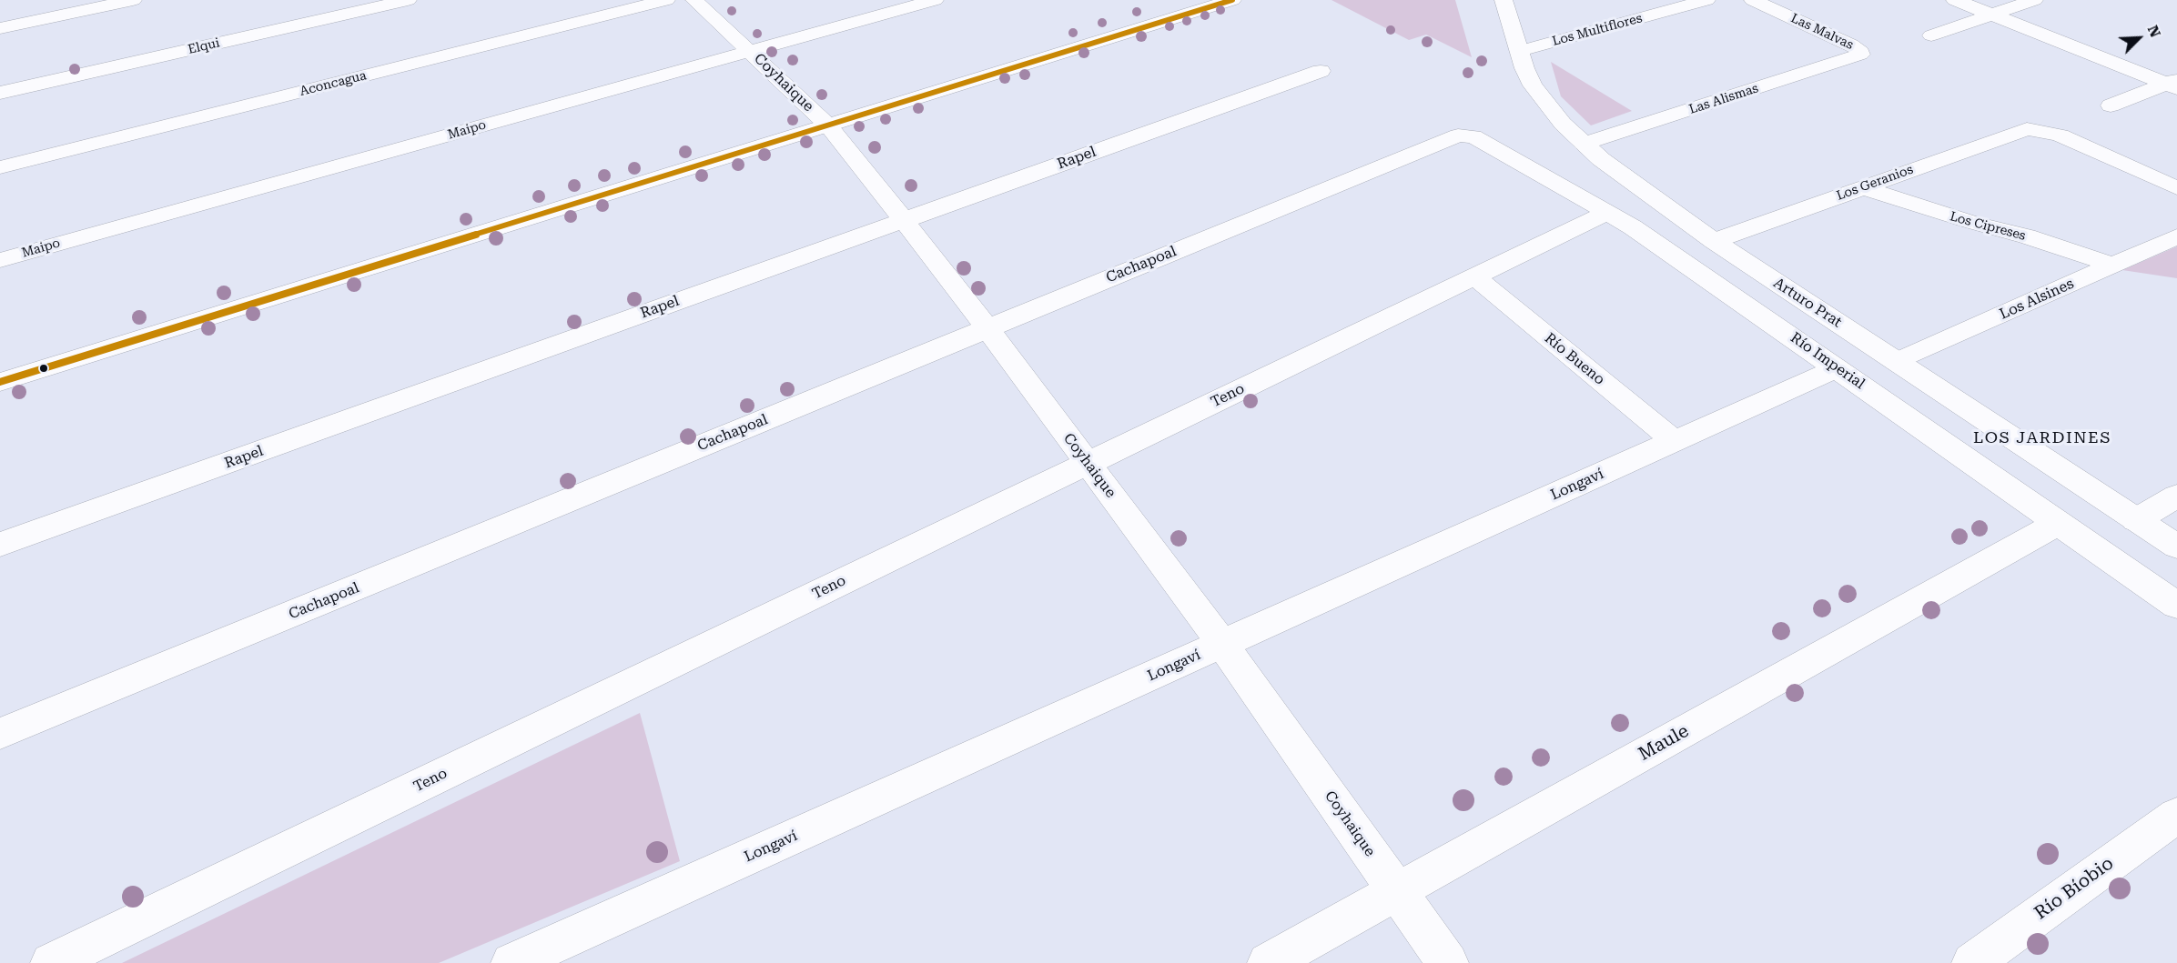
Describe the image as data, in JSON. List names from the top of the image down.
{
  "streets": {
    "street": [
      "Los Multiflores",
      "Las Malvas",
      "Elqui",
      "Coyhaique",
      "Aconcagua",
      "Las Alismas",
      "Maipo",
      "Rapel",
      "Los Geranios",
      "Los Cipreses",
      "Cachapoal",
      "Los Alsines",
      "Arturo Prat",
      "Río Bueno",
      "Río Imperial",
      "Teno",
      "Longaví",
      "Maule",
      "Río Bíobio"
    ]
  },
  "crossings": [
    ["Los Multiflores", "Arturo Prat"],
    ["Las Malvas", "Las Alismas"],
    ["Coyhaique", "Maipo"],
    ["Coyhaique", "Rapel"],
    ["Coyhaique", "Cachapoal"],
    ["Coyhaique", "Teno"],
    ["Coyhaique", "Longaví"],
    ["Coyhaique", "Maule"],
    ["Las Alismas", "Arturo Prat"],
    ["Los Geranios", "Los Cipreses"],
    ["Los Geranios", "Arturo Prat"],
    ["Los Cipreses", "Los Alsines"],
    ["Cachapoal", "Río Imperial"],
    ["Los Alsines", "Arturo Prat"],
    ["Río Bueno", "Teno"],
    ["Río Bueno", "Longaví"],
    ["Río Imperial", "Teno"],
    ["Río Imperial", "Longaví"],
    ["Río Imperial", "Maule"]
  ],
  "districts": ["LOS JARDINES"],
  "north": "top right"
}
